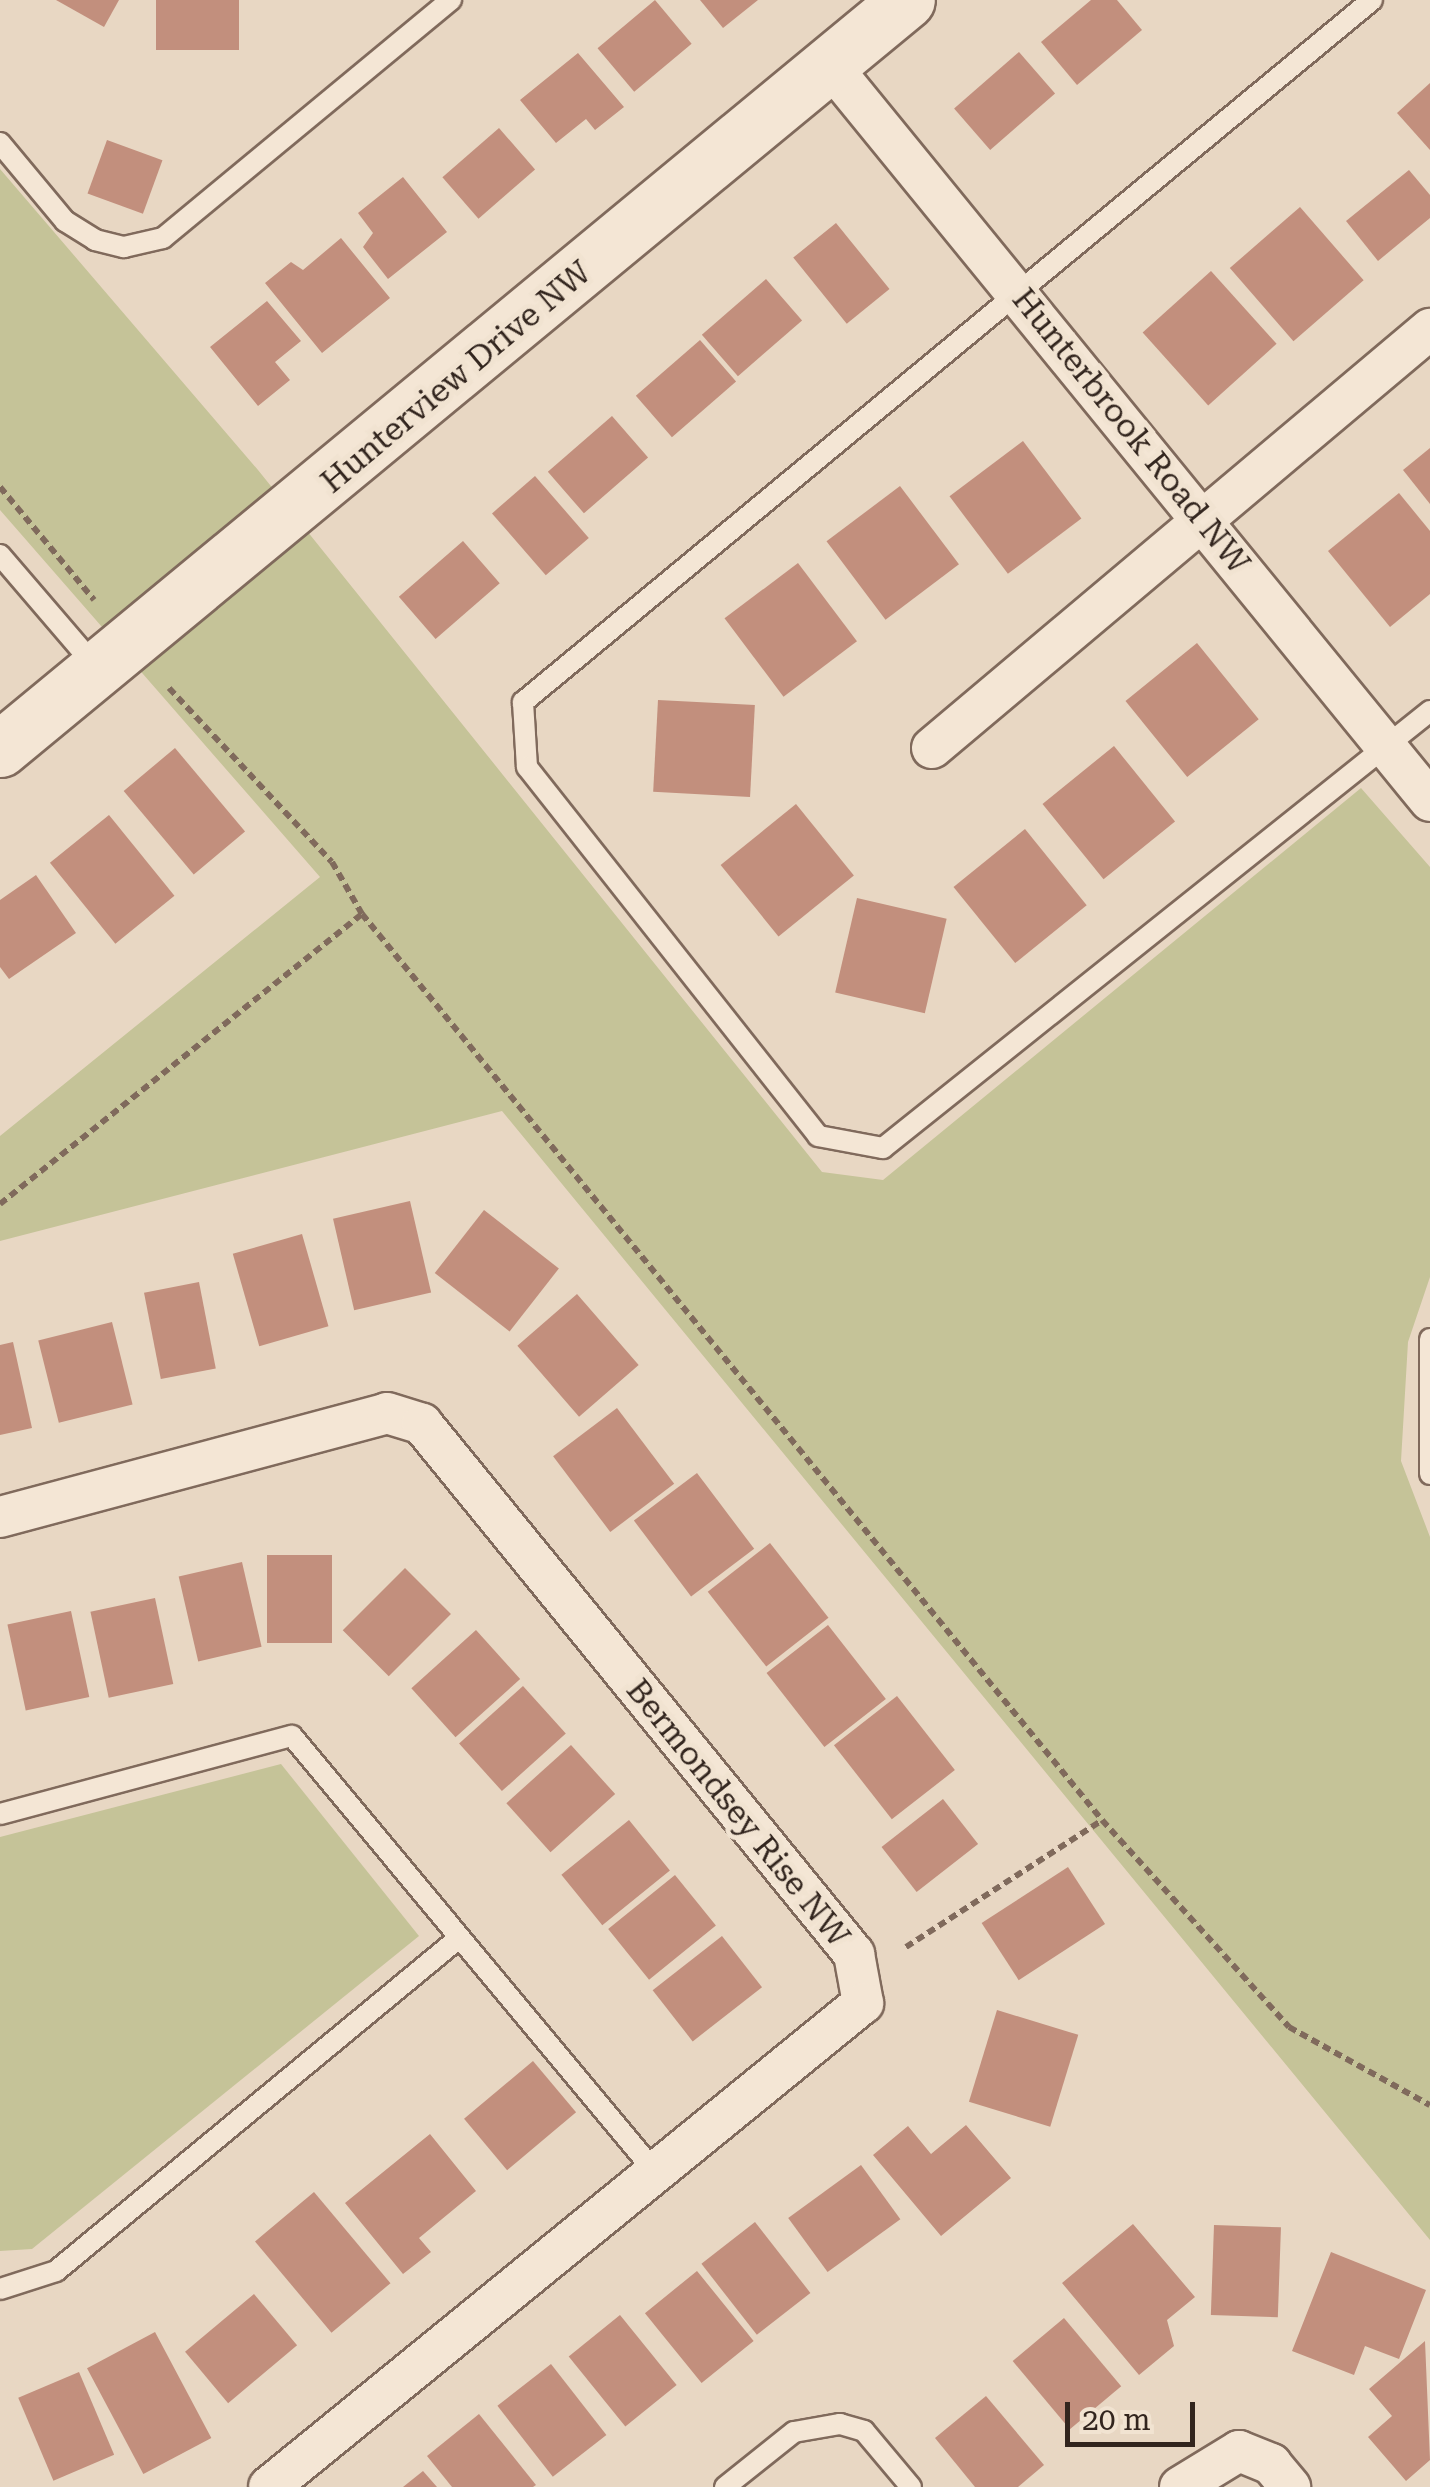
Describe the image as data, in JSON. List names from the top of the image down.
{
  "streets": {
    "street": ["Hunterview Drive NW", "Hunterbrook Road NW", "Bermondsey Rise NW"]
  },
  "crossings": [
    ["Hunterview Drive NW", "Hunterbrook Road NW"]
  ],
  "scale_bar": "20 m"
}
